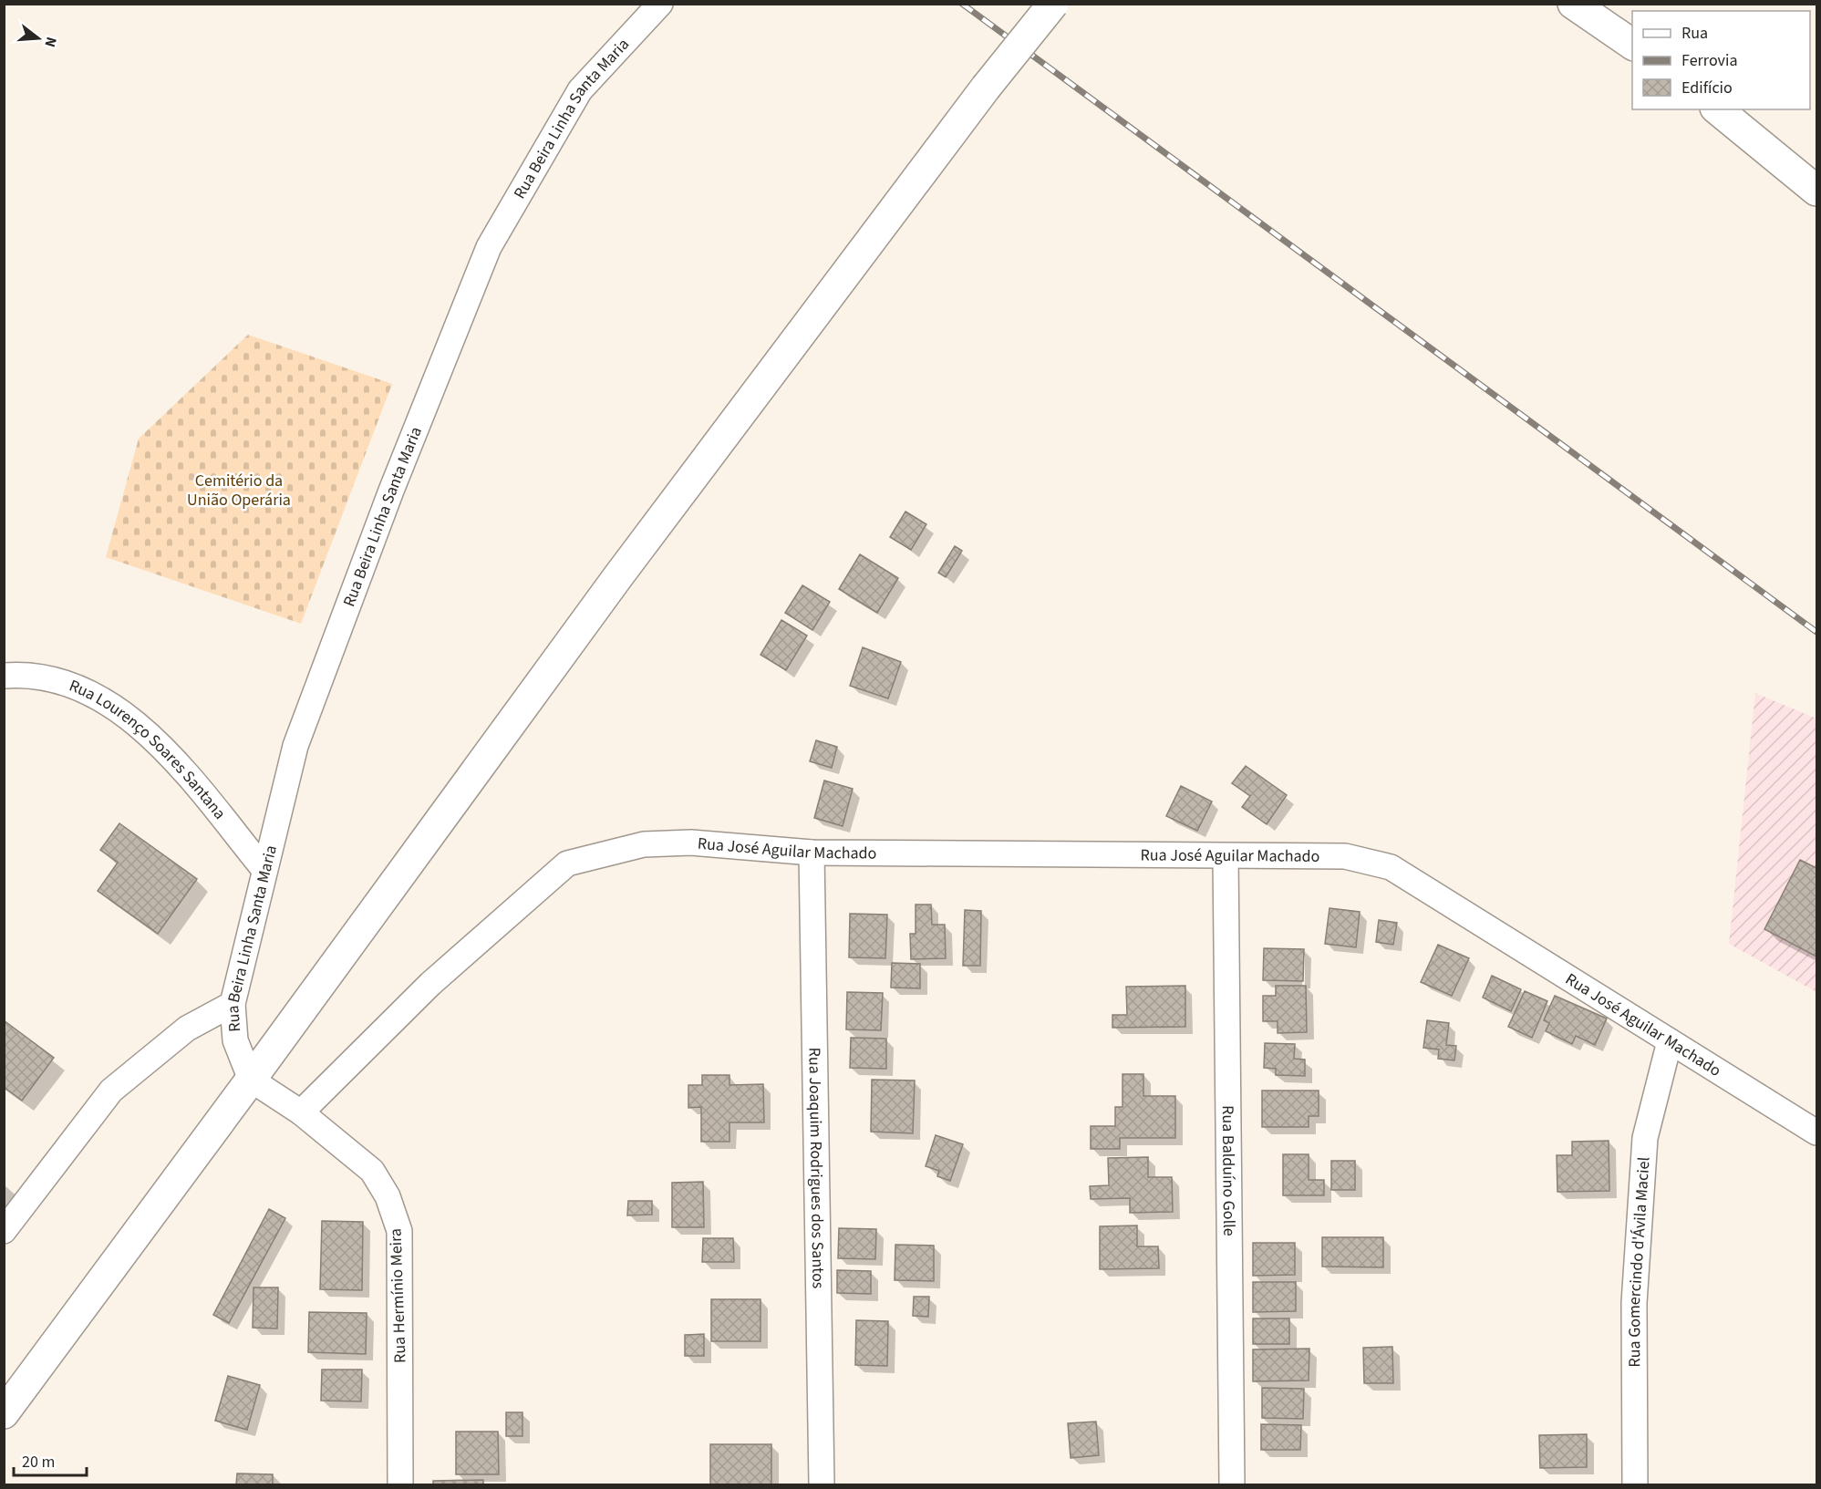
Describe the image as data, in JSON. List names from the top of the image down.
{
  "streets": {
    "street": [
      "Rua Beira Linha Santa Maria",
      "Rua Lourenço Soares Santana",
      "Rua José Aguilar Machado",
      "Rua Joaquim Rodrigues dos Santos",
      "Rua Balduíno Golle",
      "Rua Gomercindo d'Ávila Maciel",
      "Rua Hermínio Meira"
    ]
  },
  "crossings": [
    ["Rua Beira Linha Santa Maria", "Rua Lourenço Soares Santana"],
    ["Rua Beira Linha Santa Maria", "Rua Hermínio Meira"],
    ["Rua José Aguilar Machado", "Rua Joaquim Rodrigues dos Santos"],
    ["Rua José Aguilar Machado", "Rua Balduíno Golle"],
    ["Rua José Aguilar Machado", "Rua Gomercindo d'Ávila Maciel"],
    ["Rua José Aguilar Machado", "Rua Hermínio Meira"]
  ],
  "parks": ["Cemitério da União Operária"],
  "legend": ["Rua", "Ferrovia", "Edifício"],
  "scale_bar": "20 m",
  "north": "right"
}
